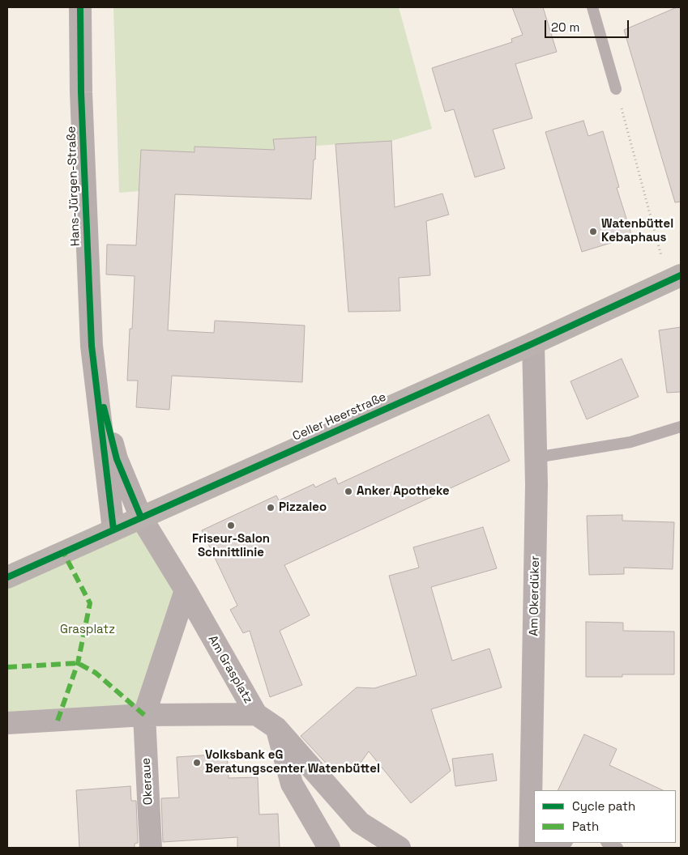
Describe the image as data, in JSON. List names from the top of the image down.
{
  "streets": {
    "main road": ["Hans-Jürgen-Straße", "Celler Heerstraße"],
    "street": ["Am Okerdüker", "Am Grasplatz", "Okeraue"]
  },
  "crossings": [
    ["Hans-Jürgen-Straße", "Celler Heerstraße"],
    ["Hans-Jürgen-Straße", "Am Grasplatz"],
    ["Celler Heerstraße", "Am Okerdüker"],
    ["Celler Heerstraße", "Am Grasplatz"],
    ["Am Grasplatz", "Okeraue"]
  ],
  "parks": ["Grasplatz"],
  "places": [
    "Watenbüttel Kebaphaus",
    "Anker Apotheke",
    "Pizzaleo",
    "Friseur-Salon Schnittlinie",
    "Volksbank eG Beratungscenter Watenbüttel"
  ],
  "legend": ["Cycle path", "Path"],
  "scale_bar": "20 m"
}
